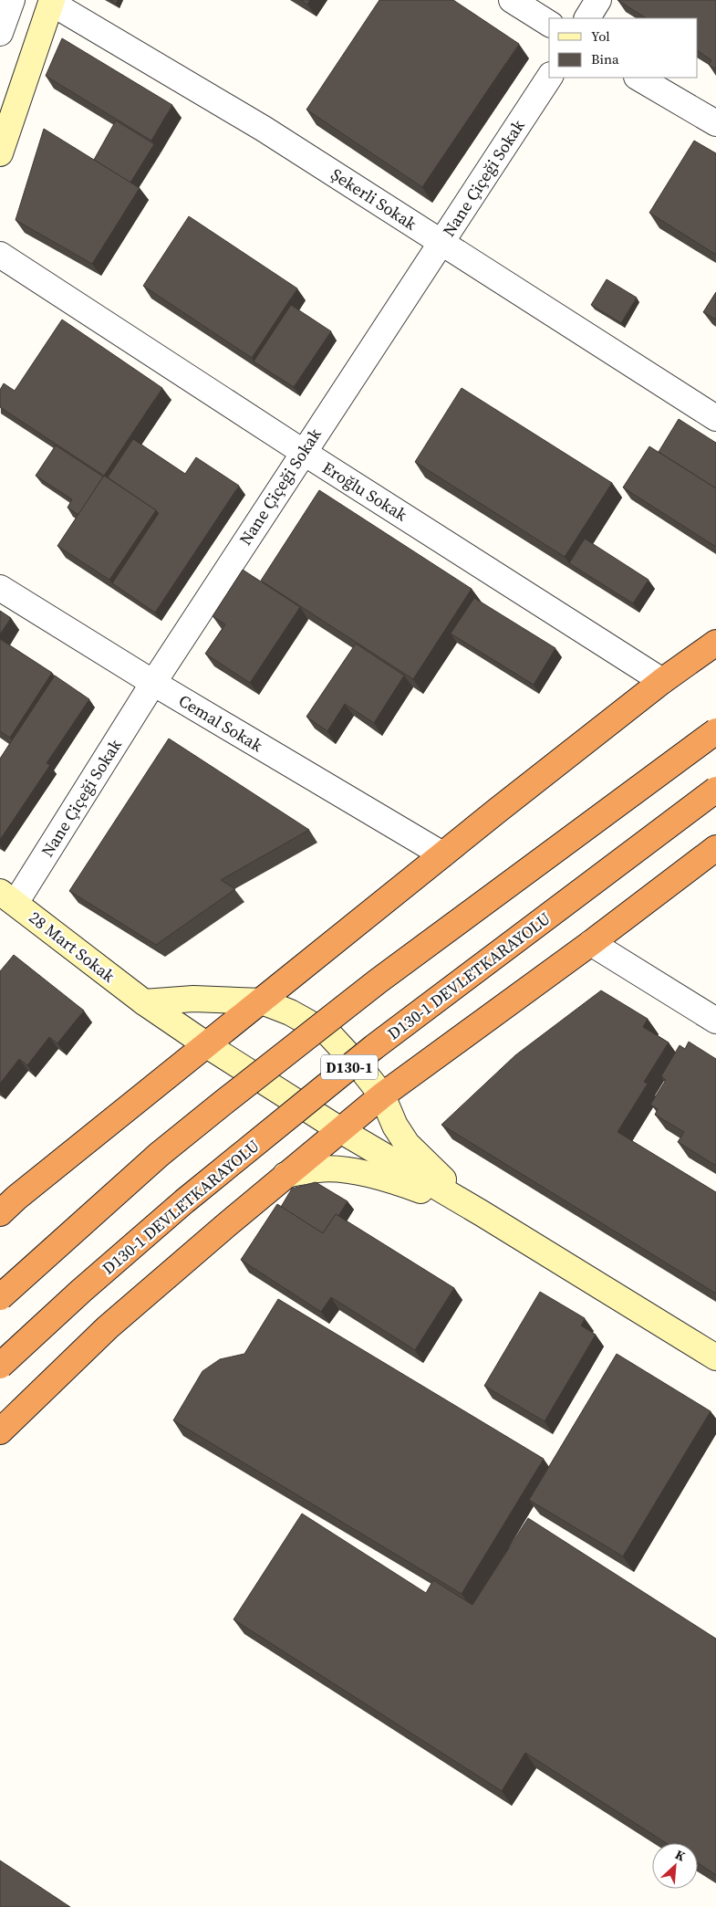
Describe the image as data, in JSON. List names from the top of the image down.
{
  "streets": {
    "highway": ["D130-1 DEVLETKARAYOLU", "D130-1"],
    "street": [
      "Nane Çiçeği Sokak",
      "Şekerli Sokak",
      "Eroğlu Sokak",
      "Cemal Sokak",
      "28 Mart Sokak"
    ]
  },
  "crossings": [
    ["Nane Çiçeği Sokak", "Şekerli Sokak"],
    ["Nane Çiçeği Sokak", "Eroğlu Sokak"],
    ["Nane Çiçeği Sokak", "Cemal Sokak"],
    ["Nane Çiçeği Sokak", "28 Mart Sokak"]
  ],
  "legend": ["Yol", "Bina"],
  "north": "top right"
}
